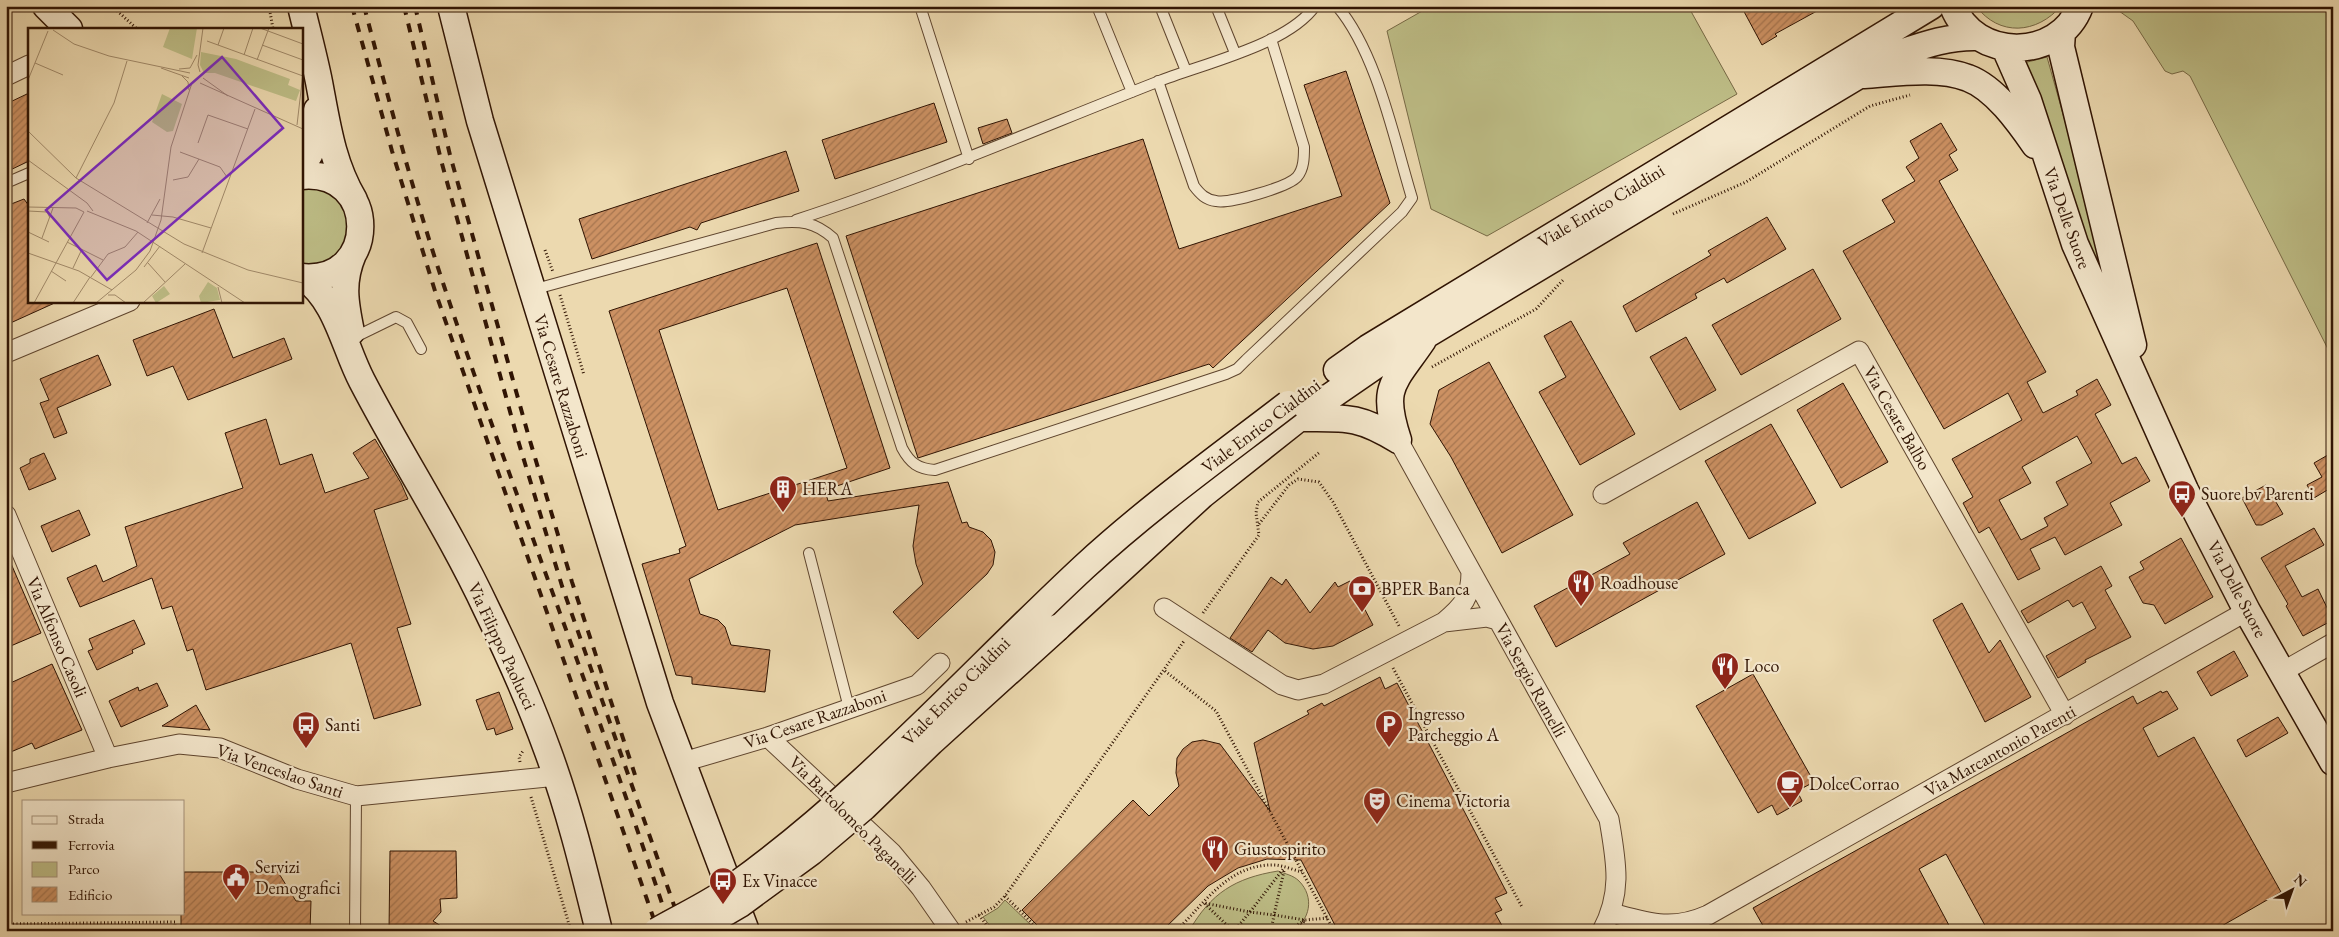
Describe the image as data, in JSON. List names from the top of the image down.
{
  "streets": {
    "street": [
      "Viale Enrico Cialdini",
      "Via Delle Suore",
      "Via Cesare Razzaboni",
      "Via Cesare Balbo",
      "Via Alfonso Casoli",
      "Via Filippo Paolucci",
      "Via Sergio Ramelli",
      "Via Marcantonio Parenti",
      "Via Venceslao Santi",
      "Via Bartolomeo Paganelli"
    ]
  },
  "crossings": [
    ["Via Delle Suore", "Via Marcantonio Parenti"],
    ["Via Cesare Razzaboni", "Via Bartolomeo Paganelli"],
    ["Via Cesare Balbo", "Via Marcantonio Parenti"],
    ["Via Alfonso Casoli", "Via Venceslao Santi"],
    ["Via Filippo Paolucci", "Via Venceslao Santi"],
    ["Via Sergio Ramelli", "Via Marcantonio Parenti"]
  ],
  "places": {
    "building": ["HERA"],
    "bus stop": ["Suore bv Parenti", "Santi", "Ex Vinacce"],
    "restaurant": ["Roadhouse", "Loco", "Giustospirito"],
    "bank": ["BPER Banca"],
    "parking": ["Ingresso Parcheggio A"],
    "cafe": ["DolceCorrao"],
    "theatre": ["Cinema Victoria"],
    "public building": ["Servizi Demografici"]
  },
  "legend": [
    "Strada",
    "Ferrovia",
    "Parco",
    "Edificio"
  ],
  "north": "top right"
}
